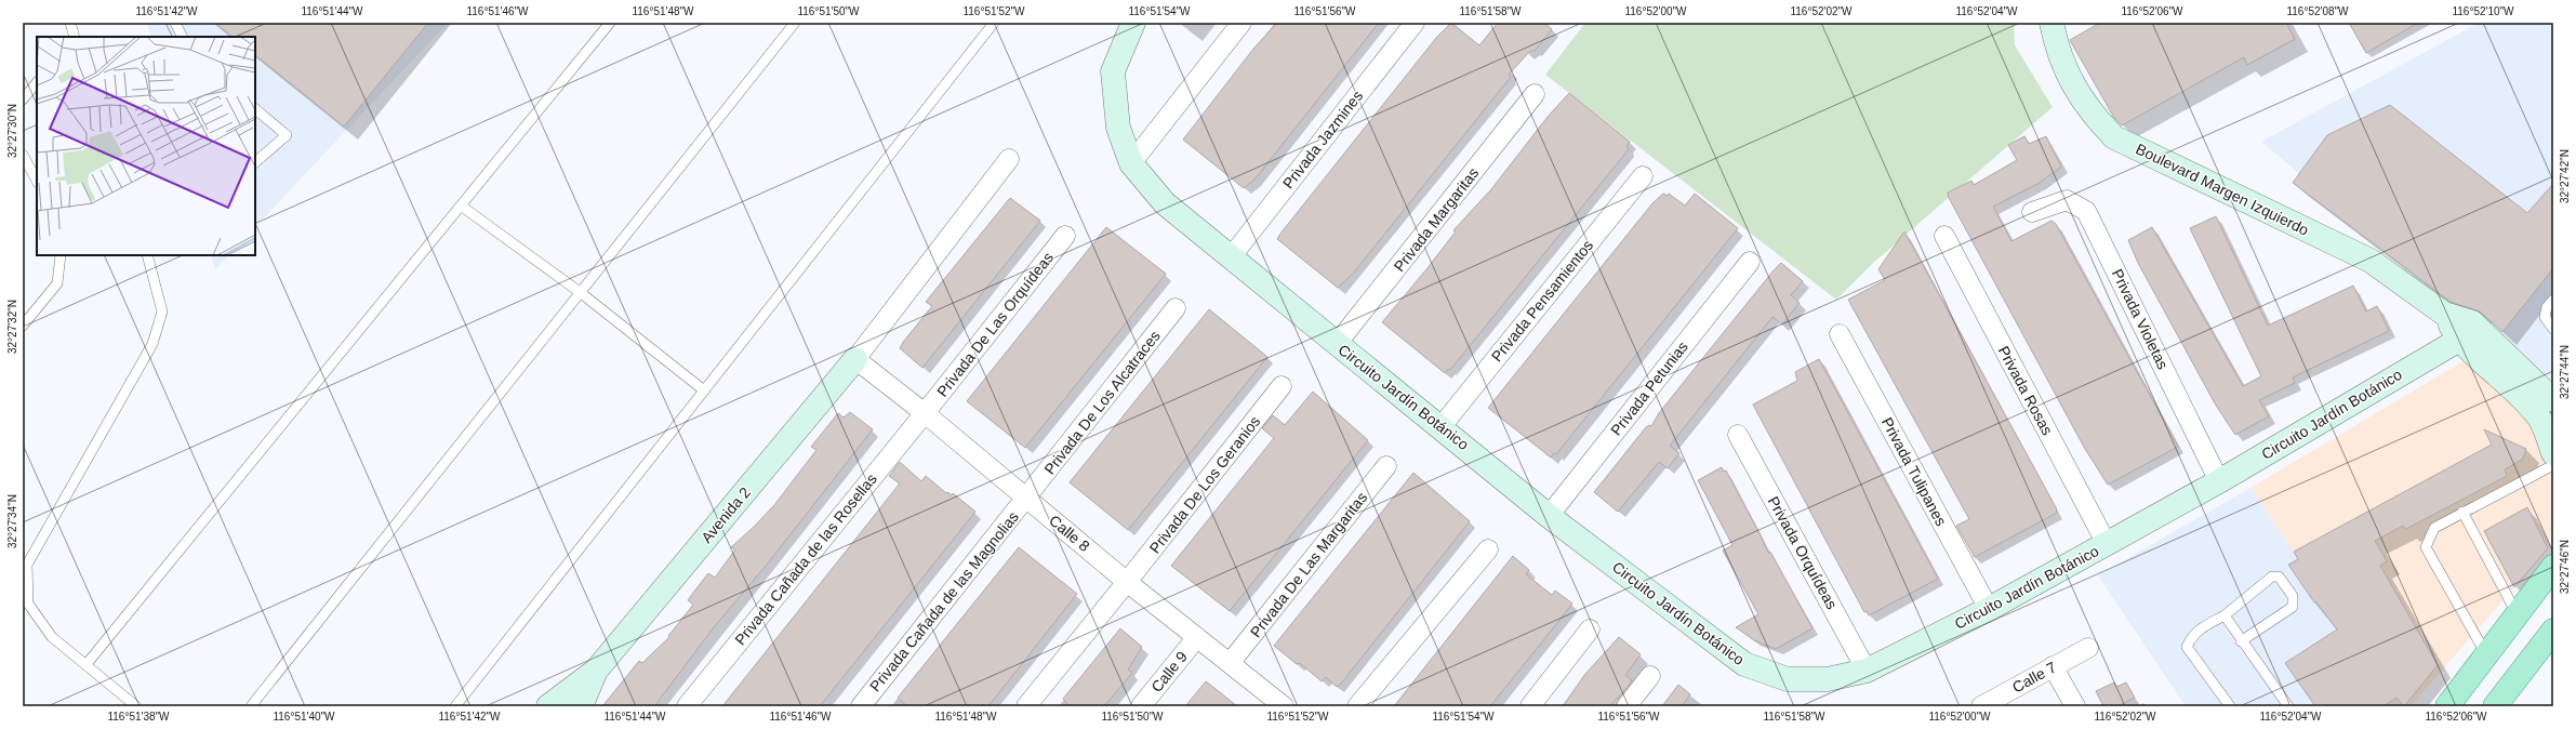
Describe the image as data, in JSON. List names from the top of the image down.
{
  "streets": {
    "street": [
      "Privada Jazmines",
      "Boulevard Margen Izquierdo",
      "Privada Margaritas",
      "Privada Pensamientos",
      "Privada Violetas",
      "Privada De Las Orquídeas",
      "Privada Petunias",
      "Privada Rosas",
      "Circuito Jardín Botánico",
      "Privada De Los Alcatraces",
      "Privada Tulipanes",
      "Privada De Los Geranios",
      "Avenida 2",
      "Calle 8",
      "Privada Orquídeas",
      "Privada Cañada de las Rosellas",
      "Privada De Las Margaritas",
      "Privada Cañada de las Magnolias",
      "Calle 9",
      "Calle 7"
    ]
  },
  "crossings": [
    ["Privada Jazmines", "Circuito Jardín Botánico"],
    ["Boulevard Margen Izquierdo", "Circuito Jardín Botánico"],
    ["Privada Margaritas", "Circuito Jardín Botánico"],
    ["Privada Pensamientos", "Circuito Jardín Botánico"],
    ["Privada Violetas", "Circuito Jardín Botánico"],
    ["Privada De Las Orquídeas", "Calle 8"],
    ["Privada De Las Orquídeas", "Privada Cañada de las Rosellas"],
    ["Privada Petunias", "Circuito Jardín Botánico"],
    ["Privada Rosas", "Circuito Jardín Botánico"],
    ["Circuito Jardín Botánico", "Privada Tulipanes"],
    ["Circuito Jardín Botánico", "Privada Orquídeas"],
    ["Privada De Los Alcatraces", "Calle 8"],
    ["Privada De Los Alcatraces", "Privada Cañada de las Magnolias"],
    ["Privada De Los Geranios", "Calle 8"],
    ["Avenida 2", "Calle 8"],
    ["Calle 8", "Privada Cañada de las Rosellas"],
    ["Calle 8", "Privada De Las Margaritas"],
    ["Calle 8", "Privada Cañada de las Magnolias"],
    ["Calle 8", "Calle 9"]
  ],
  "coordinates": [
    "116°51'42\"W",
    "116°51'44\"W",
    "116°51'46\"W",
    "116°51'48\"W",
    "116°51'50\"W",
    "116°51'52\"W",
    "116°51'54\"W",
    "116°51'56\"W",
    "116°51'58\"W",
    "116°52'00\"W",
    "116°52'02\"W",
    "116°52'04\"W",
    "116°52'06\"W",
    "116°52'08\"W",
    "116°52'10\"W",
    "32°27'30\"N",
    "32°27'42\"N",
    "32°27'32\"N",
    "32°27'44\"N",
    "32°27'34\"N",
    "32°27'46\"N",
    "116°51'38\"W",
    "116°51'40\"W"
  ]
}
